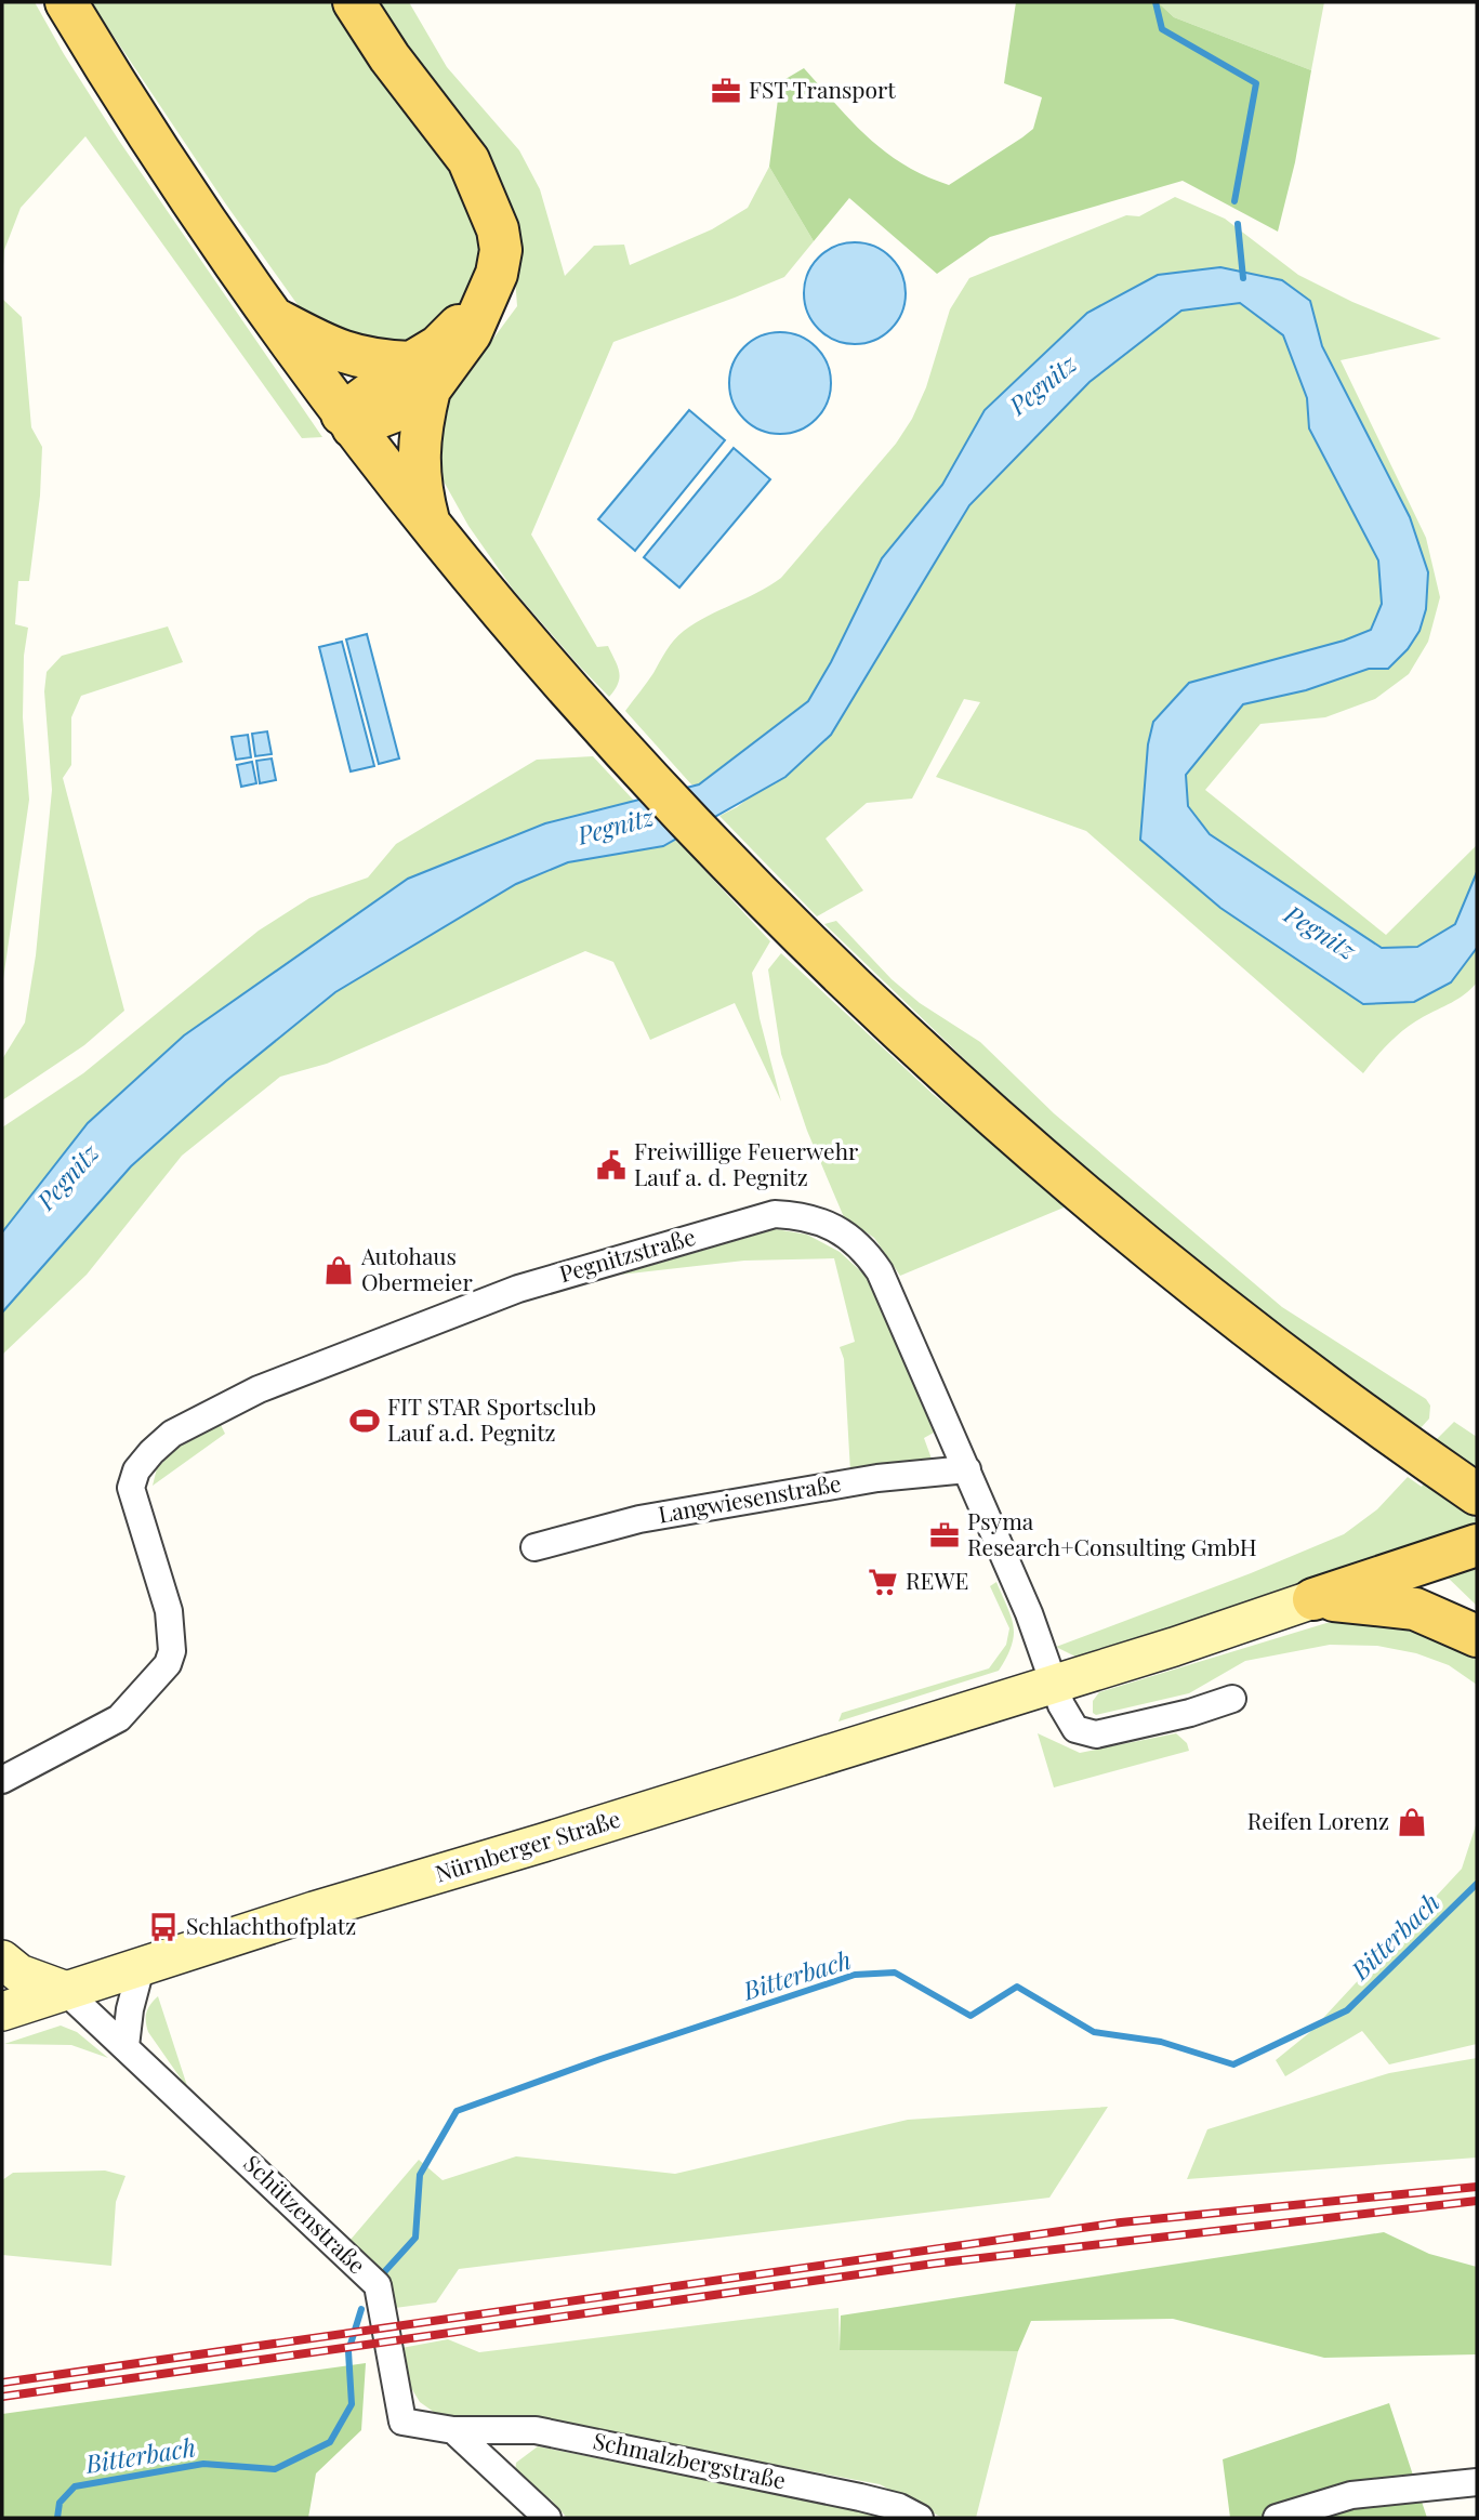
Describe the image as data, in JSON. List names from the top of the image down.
{
  "streets": {
    "main road": ["Nürnberger Straße"],
    "street": [
      "Pegnitzstraße",
      "Langwiesenstraße",
      "Schützenstraße",
      "Schmalzbergstraße"
    ]
  },
  "crossings": [
    ["Pegnitzstraße", "Langwiesenstraße"],
    ["Pegnitzstraße", "Nürnberger Straße"],
    ["Nürnberger Straße", "Schützenstraße"],
    ["Schützenstraße", "Schmalzbergstraße"]
  ],
  "water": ["Pegnitz", "Bitterbach"],
  "places": {
    "office": ["FST Transport", "Psyma Research+Consulting GmbH"],
    "public building": ["Freiwillige Feuerwehr Lauf a. d. Pegnitz"],
    "shop": ["Autohaus Obermeier", "Reifen Lorenz"],
    "sports": ["FIT STAR Sportsclub Lauf a.d. Pegnitz"],
    "supermarket": ["REWE"],
    "bus stop": ["Schlachthofplatz"]
  }
}
